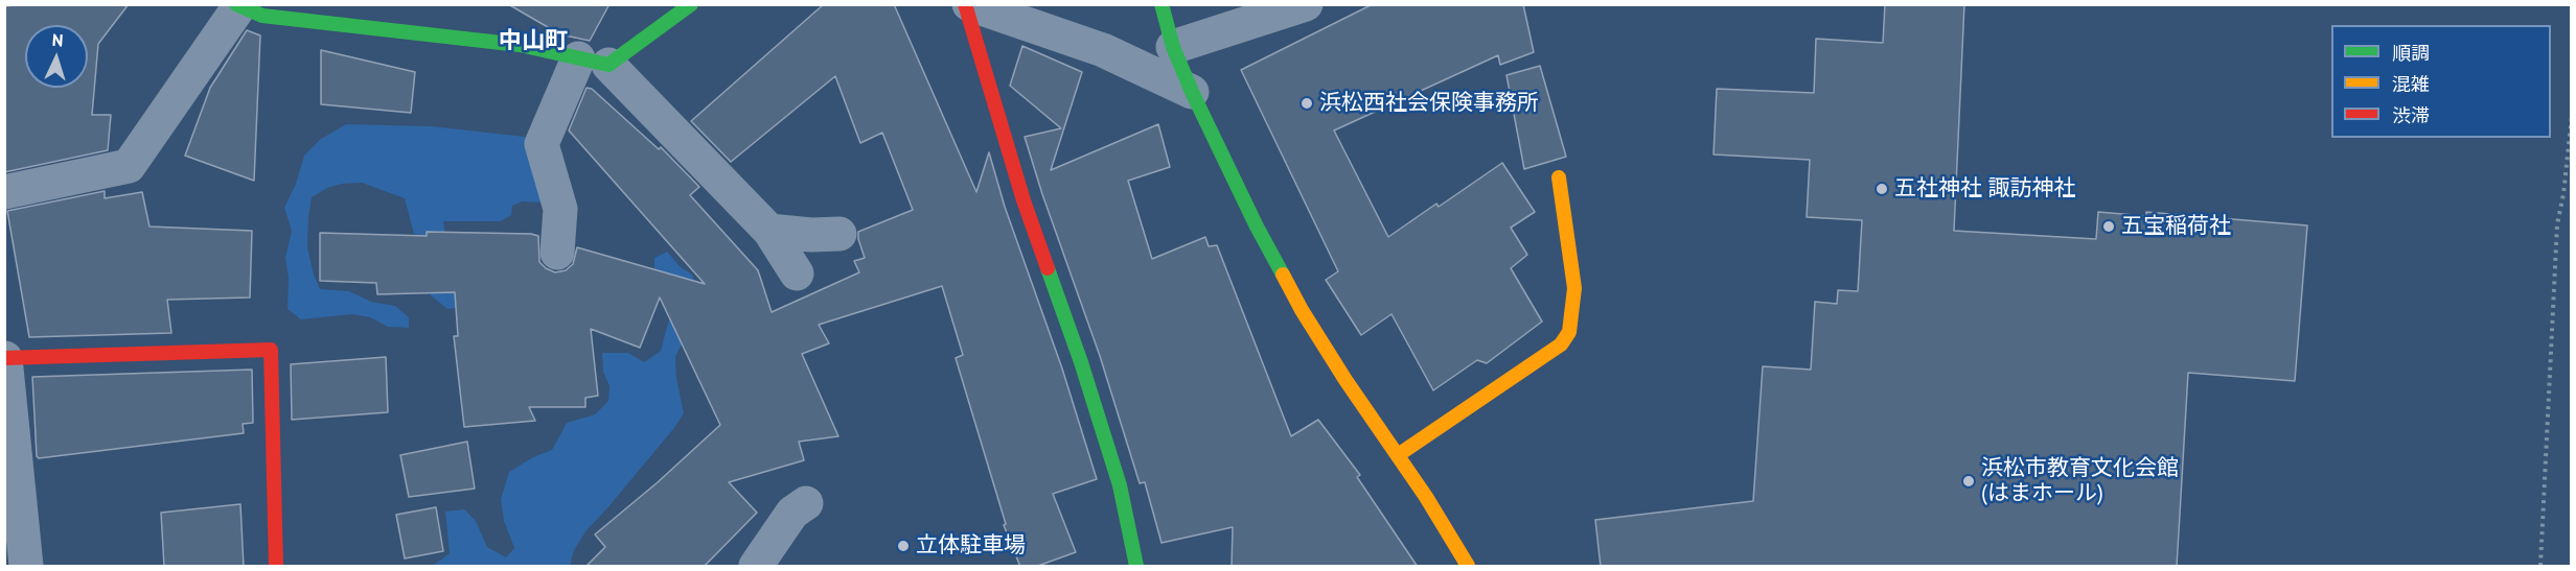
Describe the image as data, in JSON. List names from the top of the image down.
{
  "districts": ["中山町"],
  "places": [
    "浜松西社会保険事務所",
    "五社神社 諏訪神社",
    "五宝稲荷社",
    "浜松市教育文化会館 (はまホール)",
    "立体駐車場"
  ],
  "legend": ["順調", "混雑", "渋滞"],
  "north": "top"
}
